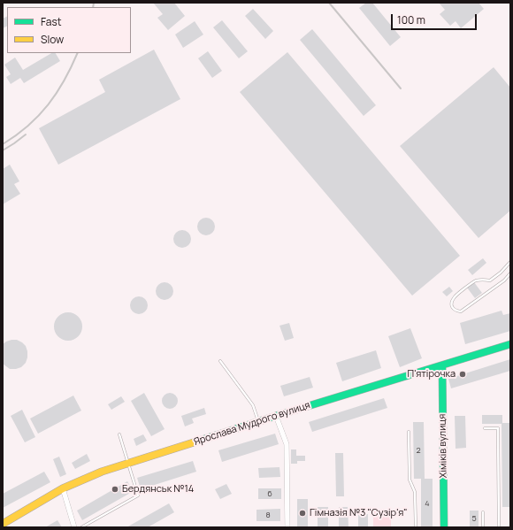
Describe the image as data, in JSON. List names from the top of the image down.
{
  "streets": {
    "street": ["Ярослава Мудрого вулиця", "Хіміків вулиця"]
  },
  "crossings": [
    ["Ярослава Мудрого вулиця", "Хіміків вулиця"]
  ],
  "places": ["П'ятірочка", "Бердянськ №14", "Гімназія №3 \"Сузір'я\""],
  "house_numbers": [
    "2",
    "6",
    "4",
    "8",
    "5"
  ],
  "legend": ["Fast", "Slow"],
  "scale_bar": "100 m"
}
